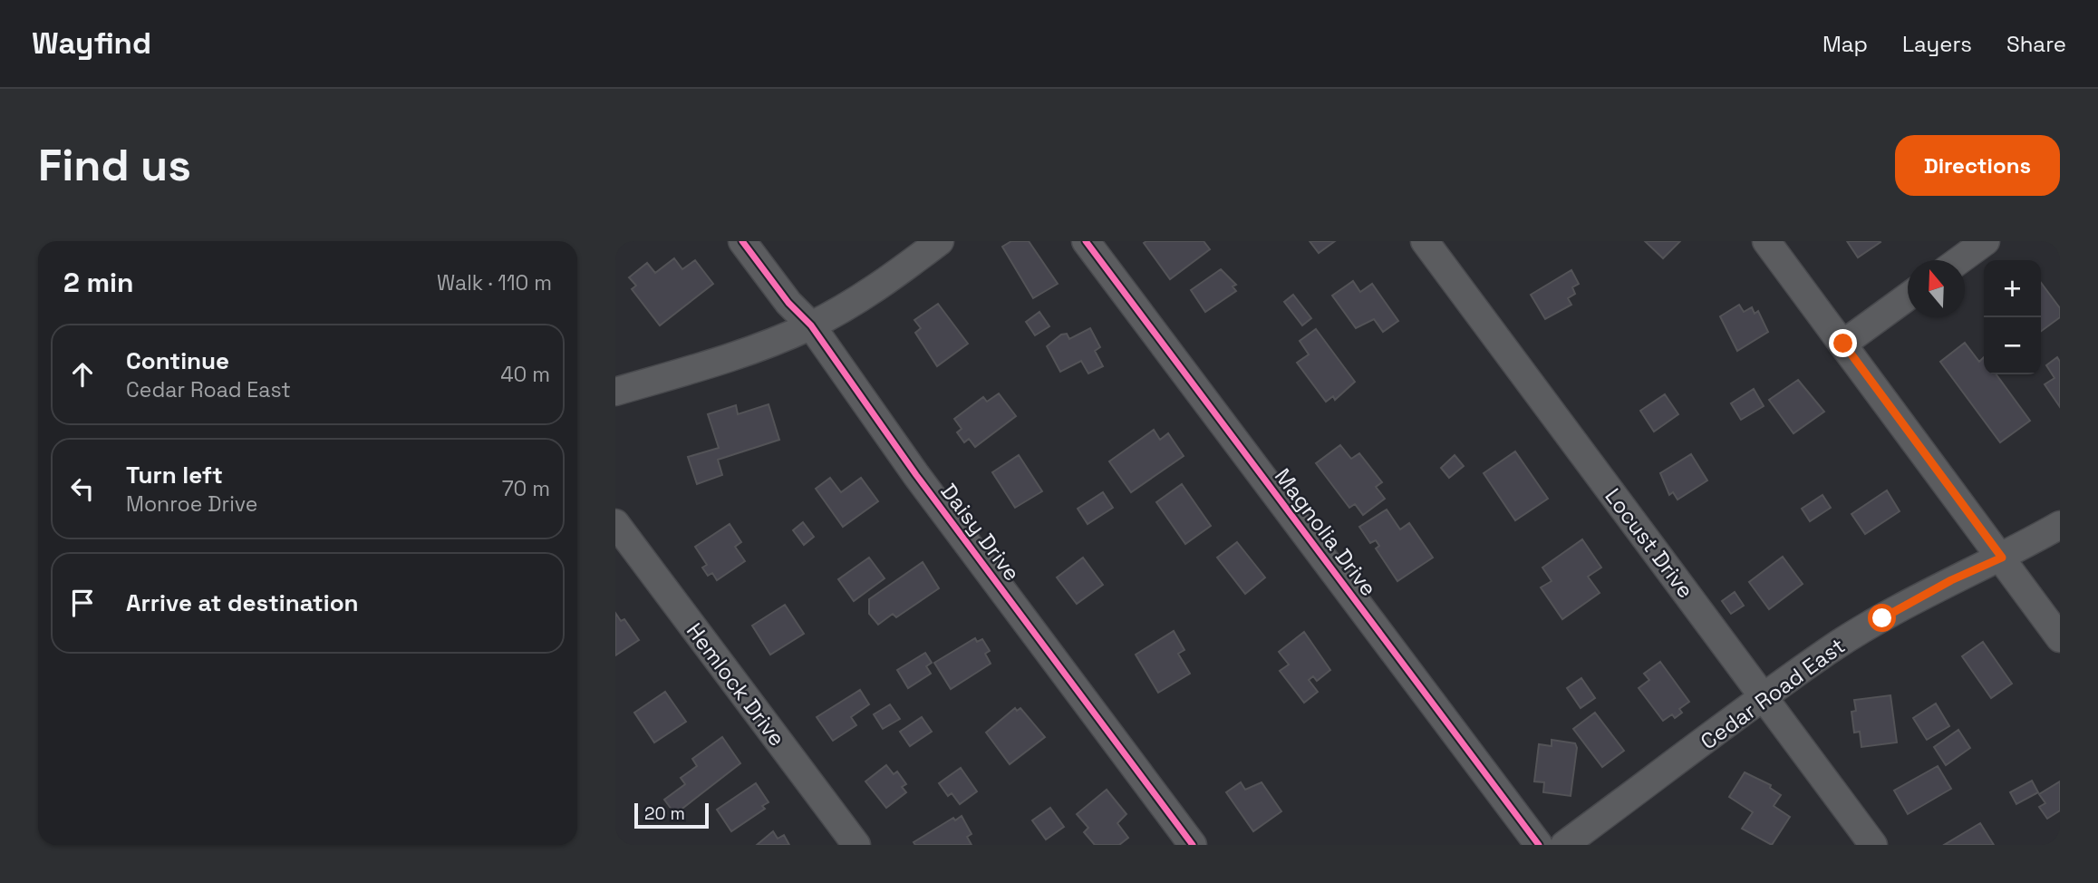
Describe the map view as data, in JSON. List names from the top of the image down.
{
  "streets": {
    "street": [
      "Daisy Drive",
      "Magnolia Drive",
      "Locust Drive",
      "Hemlock Drive",
      "Cedar Road East"
    ]
  },
  "crossings": [
    ["Locust Drive", "Cedar Road East"]
  ],
  "scale_bar": "20 m",
  "north": "top",
  "page": {
    "header": "Wayfind",
    "nav": ["Map", "Layers", "Share"],
    "buttons": "Directions",
    "title": "Find us",
    "heading": ["2 min", "Walk · 110 m"],
    "map_buttons": ["+", "−"],
    "list": [
      ["Continue", "Cedar Road East", "40 m"],
      ["Turn left", "Monroe Drive", "70 m"],
      "Arrive at destination"
    ],
    "scale": "20 m"
  }
}
